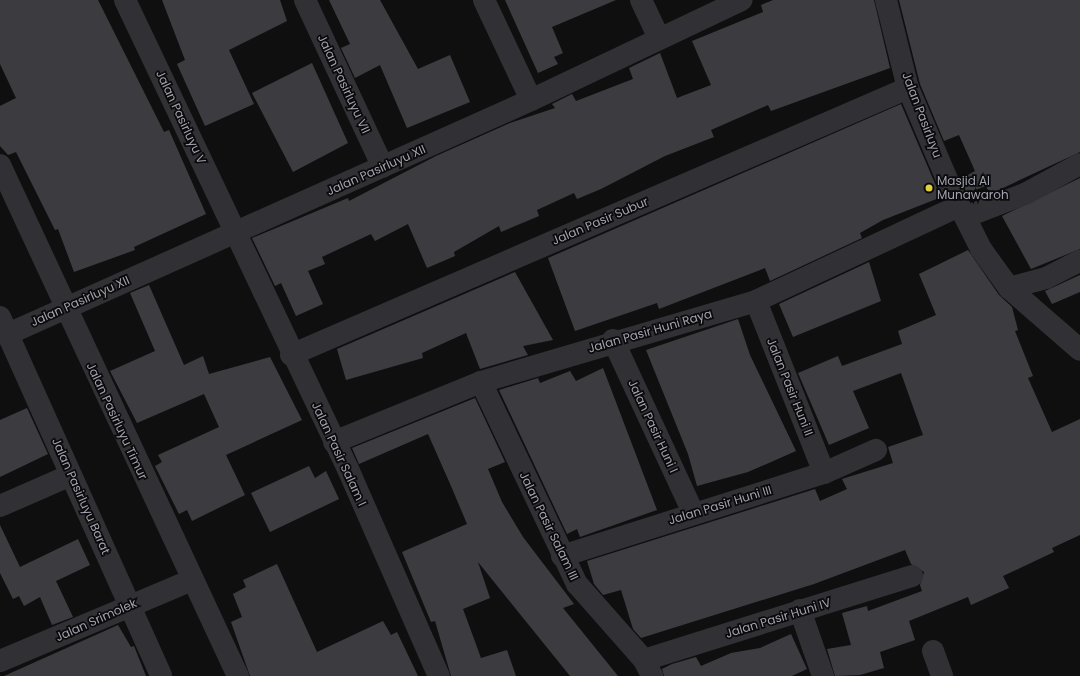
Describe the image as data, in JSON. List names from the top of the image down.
{
  "streets": {
    "street": [
      "Jalan Pasirluyu VII",
      "Jalan Pasirluyu",
      "Jalan Pasirluyu V",
      "Jalan Pasirluyu XII",
      "Jalan Pasir Subur",
      "Jalan Pasir Huni Raya",
      "Jalan Pasir Huni II",
      "Jalan Pasirluyu Timur",
      "Jalan Pasir Huni I",
      "Jalan Pasir Salam I",
      "Jalan Pasirluyu Barat",
      "Jalan Pasir Huni III",
      "Jalan Pasir Salam III",
      "Jalan Pasir Huni IV",
      "Jalan Srimolek"
    ]
  },
  "crossings": [
    ["Jalan Pasirluyu VII", "Jalan Pasirluyu XII"],
    ["Jalan Pasirluyu", "Jalan Pasir Subur"],
    ["Jalan Pasirluyu", "Jalan Pasir Huni Raya"],
    ["Jalan Pasirluyu V", "Jalan Pasirluyu XII"],
    ["Jalan Pasirluyu V", "Jalan Pasir Salam I"],
    ["Jalan Pasirluyu XII", "Jalan Pasirluyu Timur"],
    ["Jalan Pasirluyu XII", "Jalan Pasir Salam I"],
    ["Jalan Pasirluyu XII", "Jalan Pasirluyu Barat"],
    ["Jalan Pasir Subur", "Jalan Pasir Salam I"],
    ["Jalan Pasir Huni Raya", "Jalan Pasir Huni II"],
    ["Jalan Pasir Huni Raya", "Jalan Pasir Huni I"],
    ["Jalan Pasir Huni Raya", "Jalan Pasir Salam I"],
    ["Jalan Pasir Huni Raya", "Jalan Pasir Salam III"],
    ["Jalan Pasir Huni II", "Jalan Pasir Huni III"],
    ["Jalan Pasirluyu Timur", "Jalan Srimolek"],
    ["Jalan Pasir Huni I", "Jalan Pasir Huni III"],
    ["Jalan Pasirluyu Barat", "Jalan Srimolek"],
    ["Jalan Pasir Huni III", "Jalan Pasir Salam III"],
    ["Jalan Pasir Salam III", "Jalan Pasir Huni IV"]
  ],
  "places": ["Masjid Al Munawaroh"]
}
